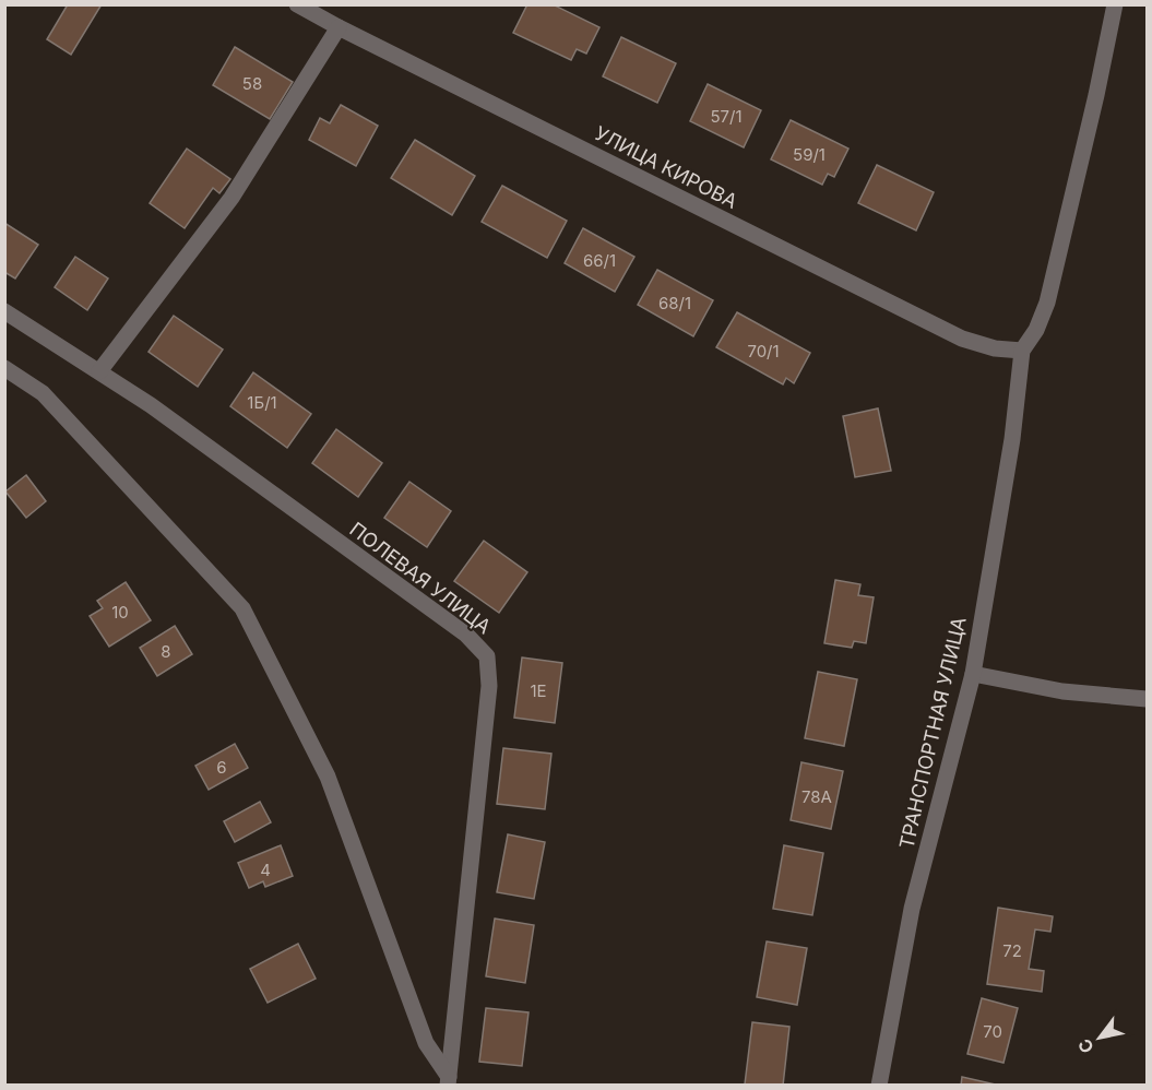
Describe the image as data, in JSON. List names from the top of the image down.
{
  "streets": {
    "street": ["УЛИЦА КИРОВА", "ПОЛЕВАЯ УЛИЦА", "ТРАНСПОРТНАЯ УЛИЦА"]
  },
  "crossings": [
    ["УЛИЦА КИРОВА", "ТРАНСПОРТНАЯ УЛИЦА"]
  ],
  "house_numbers": [
    "58",
    "57/1",
    "59/1",
    "66/1",
    "68/1",
    "70/1",
    "1Б/1",
    "10",
    "8",
    "1Е",
    "6",
    "78А",
    "4",
    "72",
    "70"
  ],
  "north": "bottom left"
}
